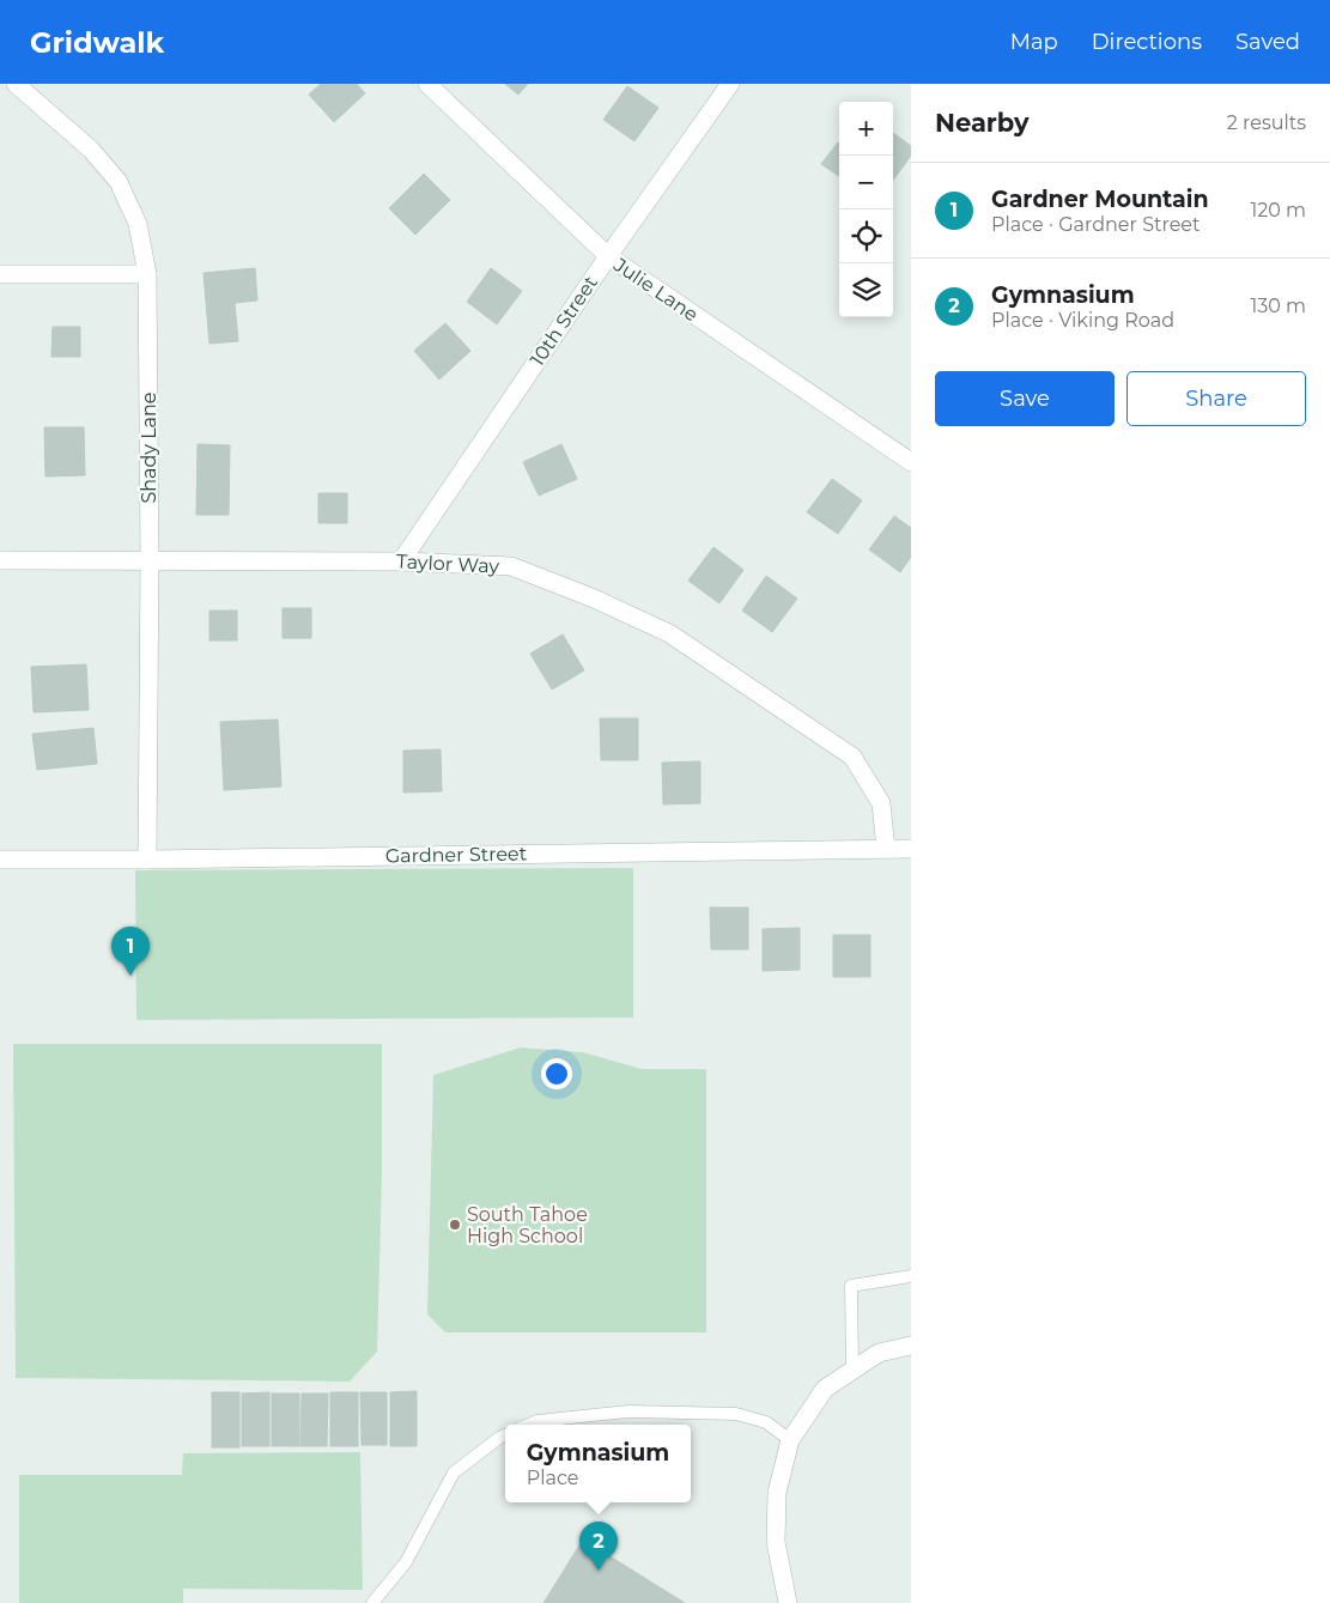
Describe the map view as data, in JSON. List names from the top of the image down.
{
  "streets": {
    "street": [
      "Julie Lane",
      "10th Street",
      "Shady Lane",
      "Taylor Way",
      "Gardner Street"
    ]
  },
  "crossings": [
    ["Julie Lane", "10th Street"],
    ["10th Street", "Taylor Way"],
    ["Shady Lane", "Taylor Way"],
    ["Shady Lane", "Gardner Street"],
    ["Taylor Way", "Gardner Street"]
  ],
  "places": ["South Tahoe High School"],
  "page": {
    "header": "Gridwalk",
    "nav": ["Map", "Directions", "Saved"],
    "heading": ["Nearby", "2 results"],
    "map_buttons": ["+", "−"],
    "list": [
      {
        "mark": "1",
        "name": "Gardner Mountain",
        "note": "Place · Gardner Street",
        "value": "120 m"
      },
      {
        "mark": "2",
        "name": "Gymnasium",
        "note": "Place · Viking Road",
        "value": "130 m"
      }
    ],
    "buttons": ["Save", "Share"],
    "pins": ["1", "2"],
    "popup": ["Gymnasium", "Place"]
  }
}
